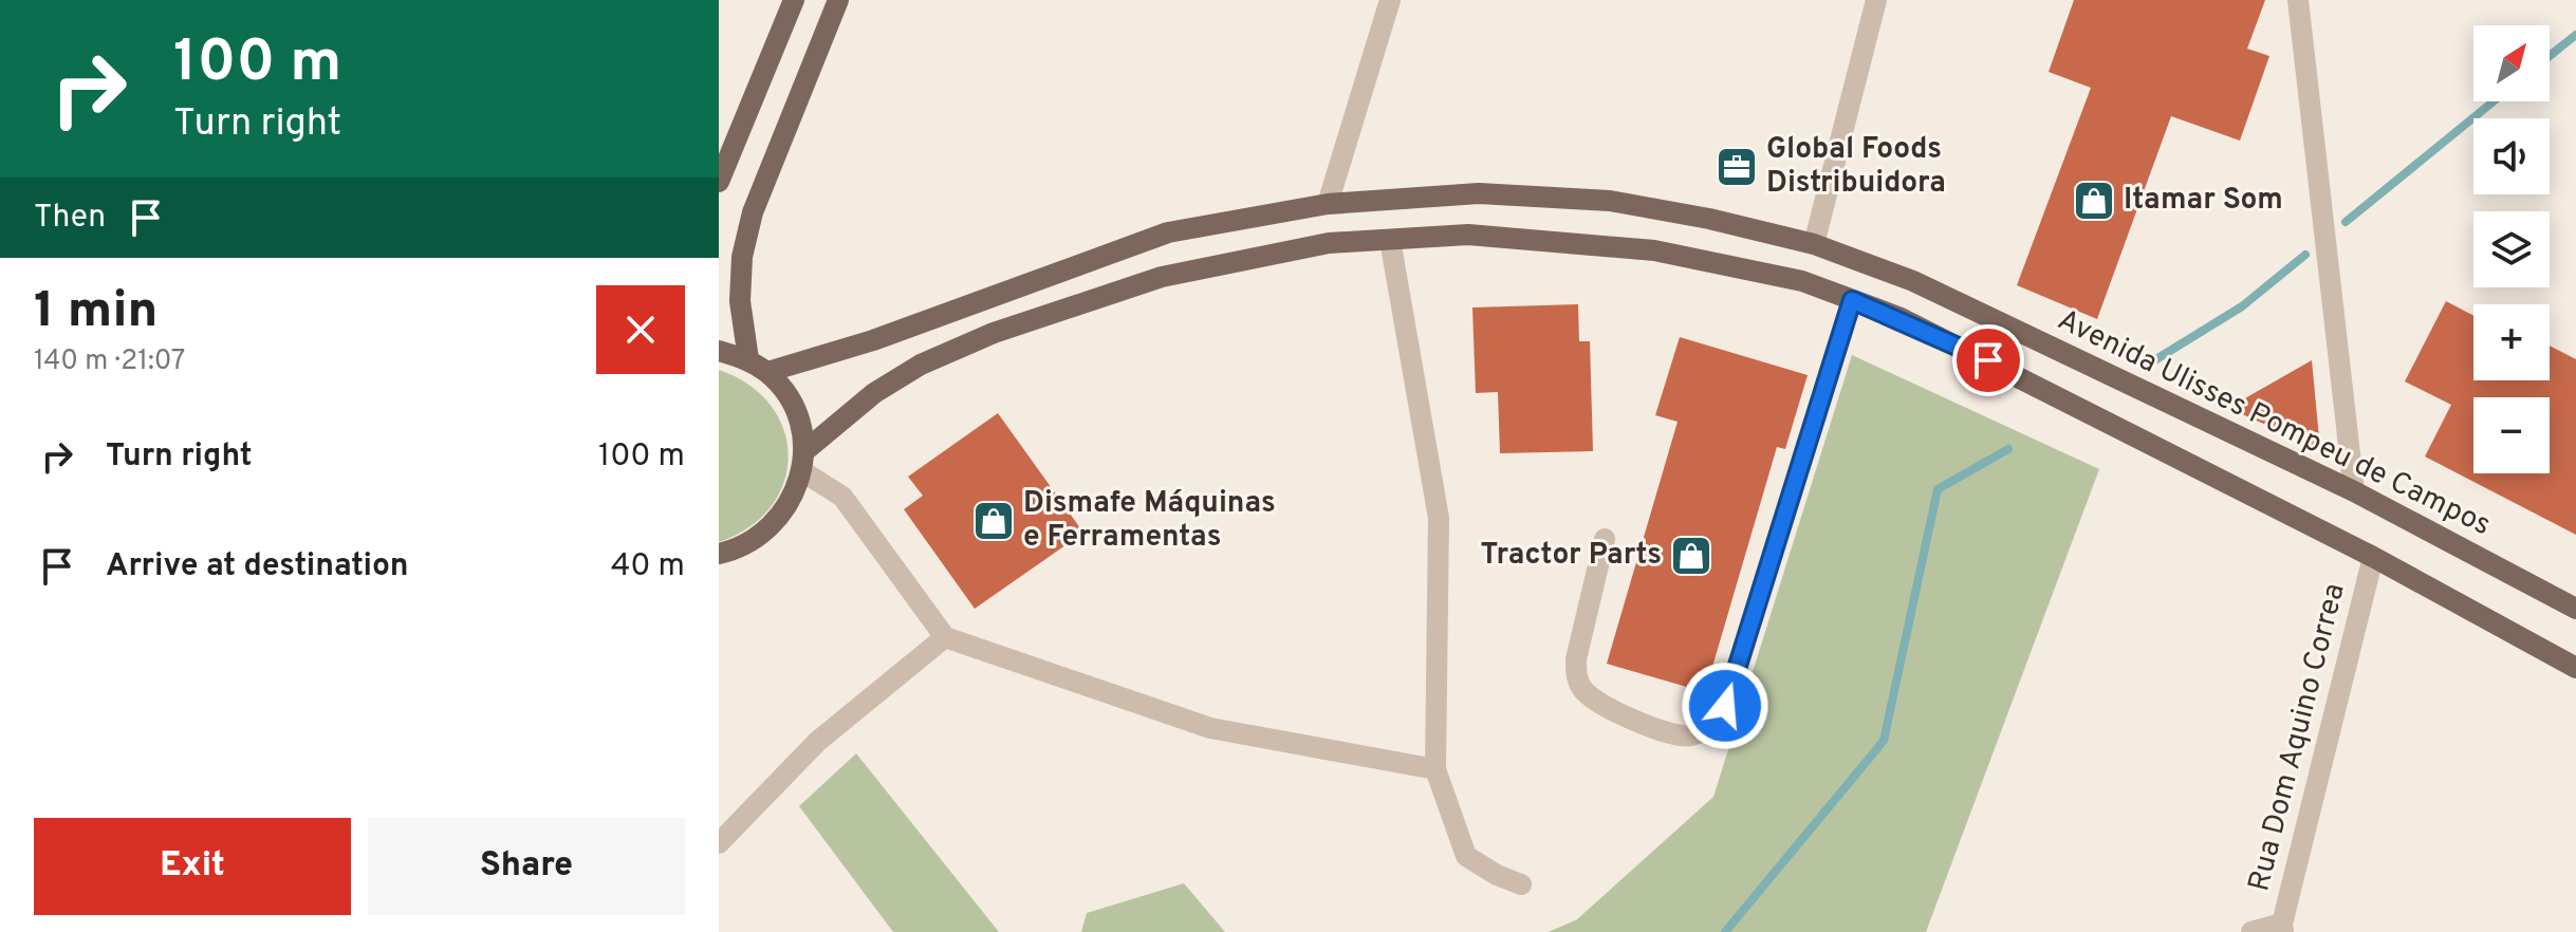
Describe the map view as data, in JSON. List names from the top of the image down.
{
  "streets": {
    "main road": ["Avenida Ulisses Pompeu de Campos"],
    "street": ["Rua Dom Aquino Correa"]
  },
  "places": {
    "office": ["Global Foods Distribuidora"],
    "shop": ["Itamar Som", "Dismafe Máquinas e Ferramentas", "Tractor Parts"]
  },
  "north": "top right",
  "page": {
    "turn": ["100 m", "Turn right"],
    "map_buttons": ["+", "−"],
    "then": "Then",
    "heading": ["1 min", "140 m · 21:07"],
    "list": [
      {
        "name": "Turn right",
        "value": "100 m"
      },
      {
        "name": "Arrive at destination",
        "value": "40 m"
      }
    ],
    "buttons": ["Exit", "Share"]
  }
}
